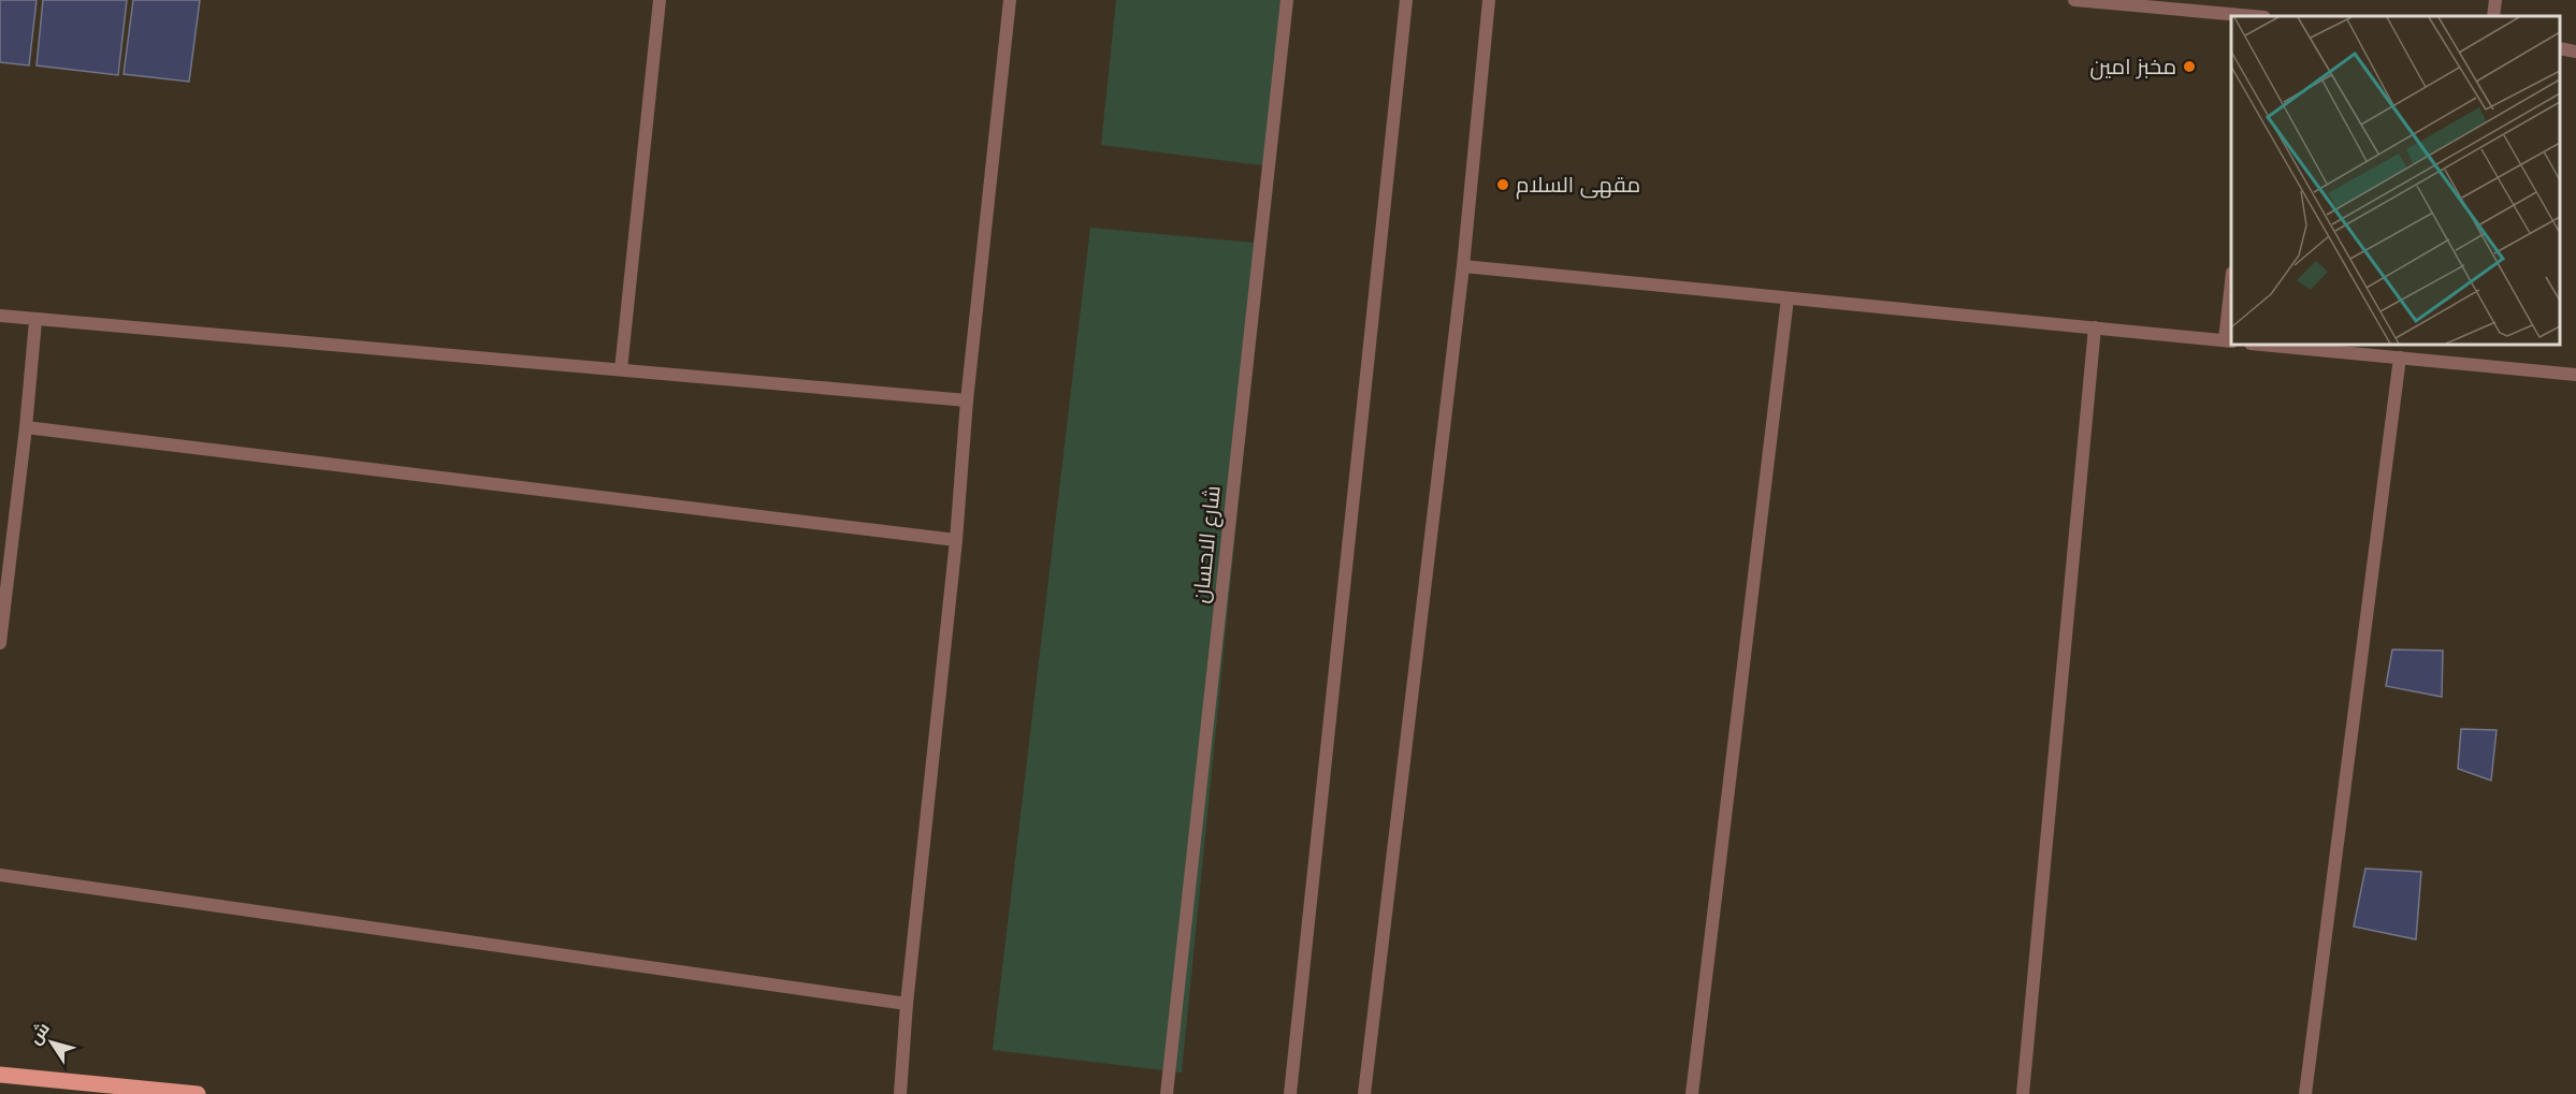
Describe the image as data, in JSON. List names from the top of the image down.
{
  "streets": {
    "street": ["شارع الاحسان"]
  },
  "places": ["مخبز امين", "مقهى السلام"],
  "north": "top left"
}
